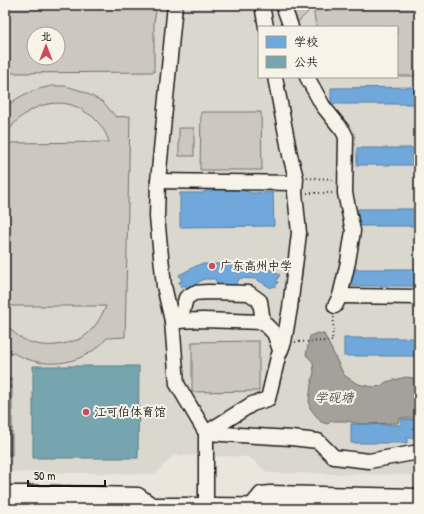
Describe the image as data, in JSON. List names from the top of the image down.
{
  "water": ["学砚塘"],
  "places": ["广东高州中学", "江可伯体育馆"],
  "legend": ["学校", "公共"],
  "scale_bar": "50 m",
  "north": "top"
}
